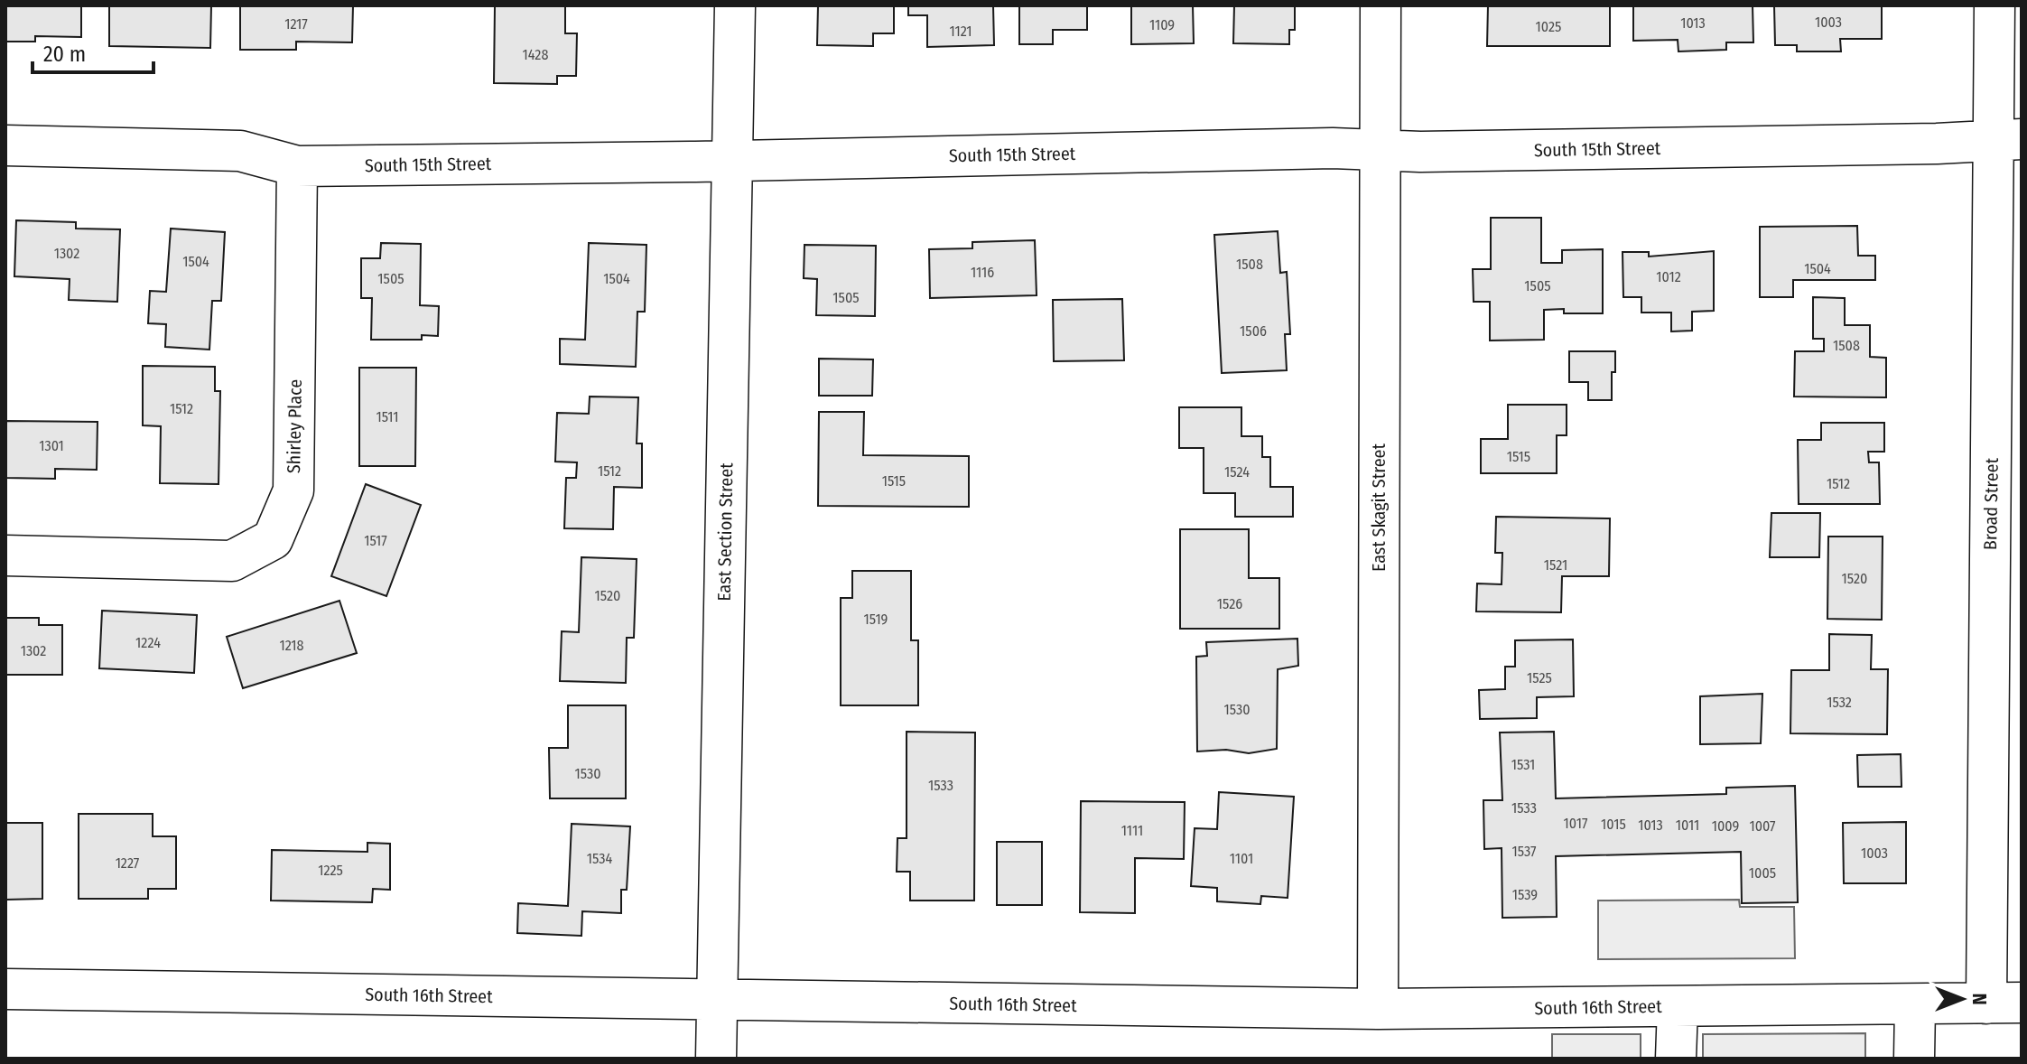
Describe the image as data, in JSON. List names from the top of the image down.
{
  "streets": {
    "street": [
      "South 15th Street",
      "Shirley Place",
      "Broad Street",
      "East Skagit Street",
      "East Section Street",
      "South 16th Street"
    ]
  },
  "crossings": [
    ["South 15th Street", "Shirley Place"],
    ["South 15th Street", "Broad Street"],
    ["South 15th Street", "East Skagit Street"],
    ["South 15th Street", "East Section Street"],
    ["Broad Street", "South 16th Street"],
    ["East Skagit Street", "South 16th Street"],
    ["East Section Street", "South 16th Street"]
  ],
  "house_numbers": [
    "1003",
    "1013",
    "1217",
    "1109",
    "1025",
    "1121",
    "1428",
    "1302",
    "1504",
    "1508",
    "1504",
    "1116",
    "1012",
    "1505",
    "1504",
    "1505",
    "1505",
    "1506",
    "1508",
    "1512",
    "1511",
    "1301",
    "1515",
    "1512",
    "1524",
    "1515",
    "1512",
    "1517",
    "1521",
    "1520",
    "1520",
    "1526",
    "1519",
    "1224",
    "1218",
    "1302",
    "1525",
    "1532",
    "1530",
    "1531",
    "1530",
    "1533",
    "1533",
    "1017",
    "1015",
    "1013",
    "1011",
    "1009",
    "1007",
    "1111",
    "1537",
    "1003",
    "1534",
    "1101",
    "1227",
    "1225",
    "1005",
    "1539"
  ],
  "scale_bar": "20 m",
  "north": "right"
}
